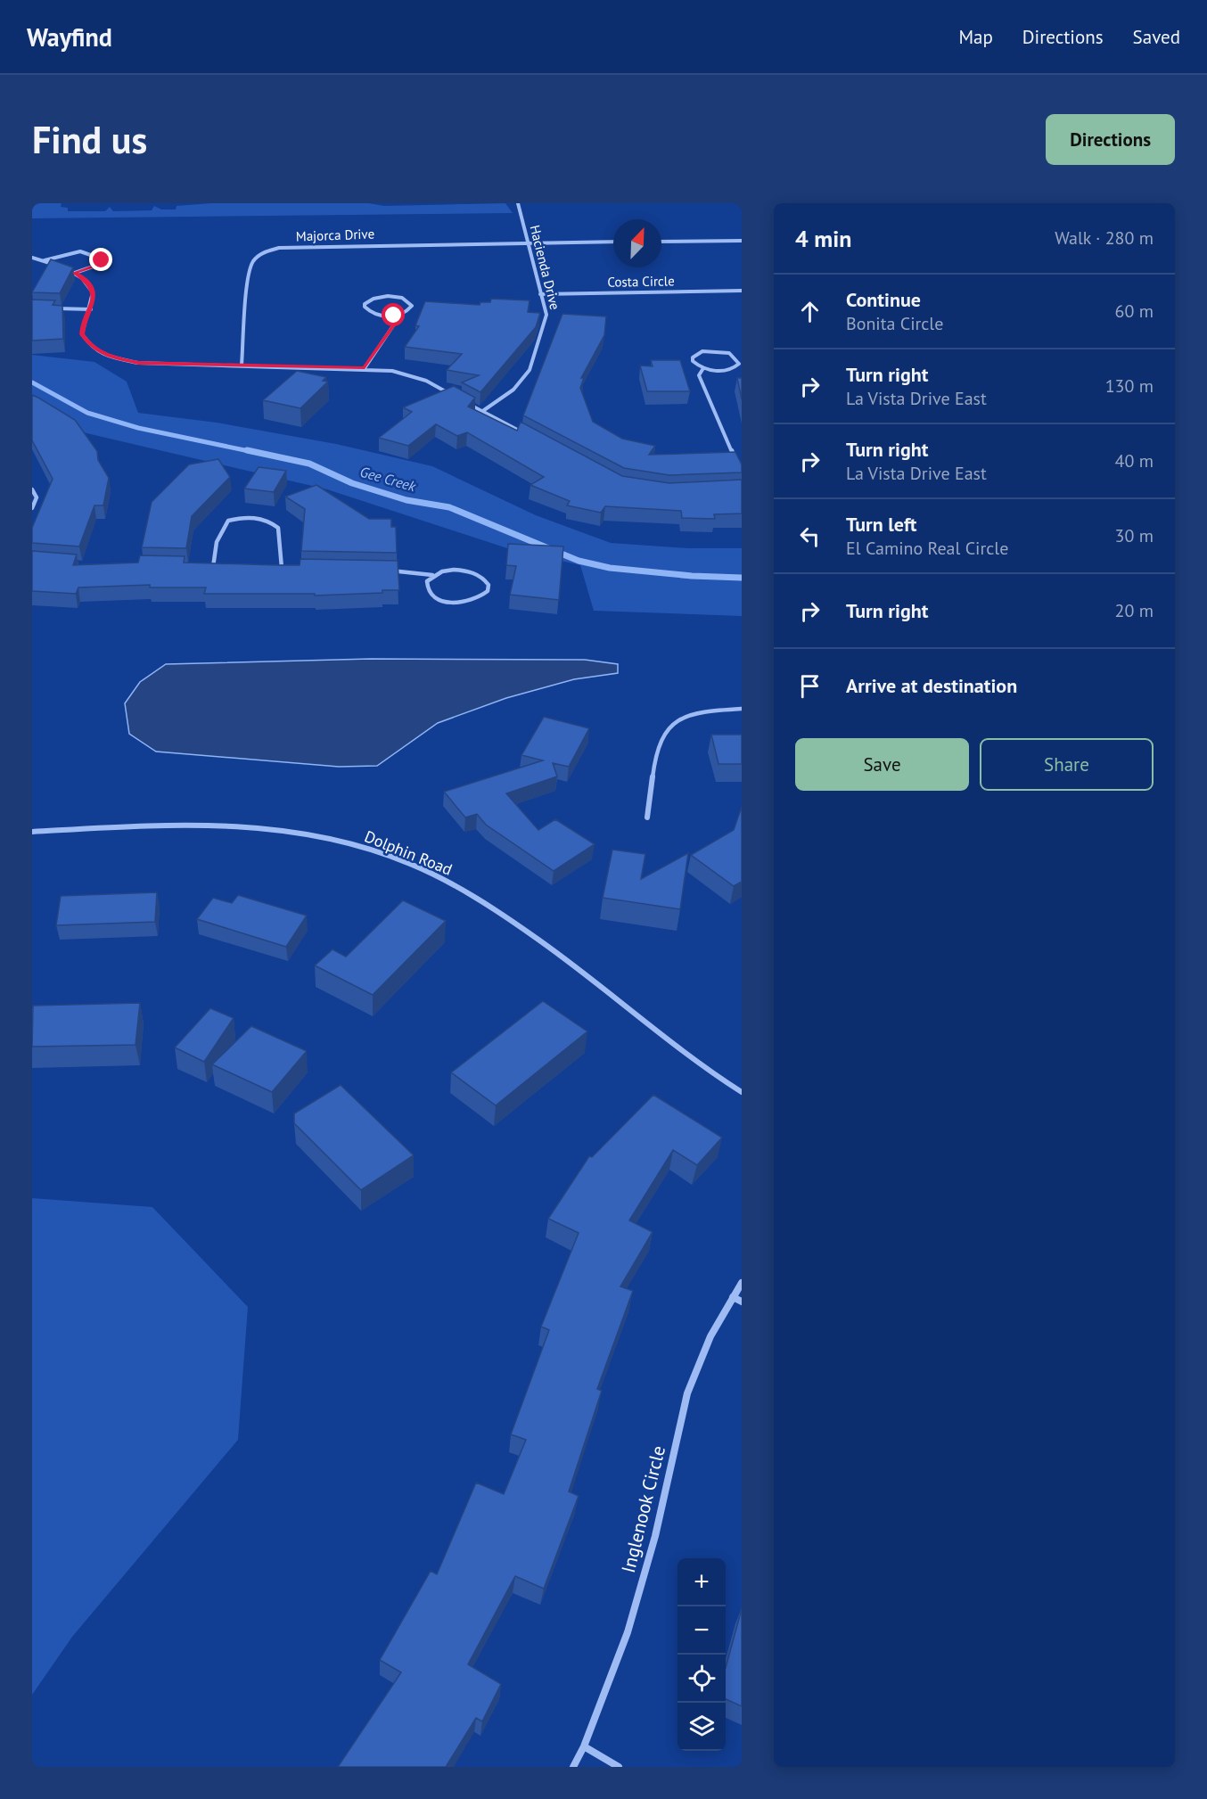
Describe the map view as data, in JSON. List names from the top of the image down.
{
  "streets": {
    "street": [
      "Majorca Drive",
      "Hacienda Drive",
      "Costa Circle",
      "Dolphin Road",
      "Inglenook Circle"
    ]
  },
  "crossings": [
    ["Majorca Drive", "Hacienda Drive"],
    ["Hacienda Drive", "Costa Circle"]
  ],
  "water": ["Gee Creek"],
  "north": "top right",
  "page": {
    "header": "Wayfind",
    "nav": ["Map", "Directions", "Saved"],
    "buttons": [
      "Directions",
      ["Save", "Share"]
    ],
    "title": "Find us",
    "heading": ["4 min", "Walk · 280 m"],
    "list": [
      ["Continue", "Bonita Circle", "60 m"],
      ["Turn right", "La Vista Drive East", "130 m"],
      ["Turn right", "La Vista Drive East", "40 m"],
      ["Turn left", "El Camino Real Circle", "30 m"],
      ["Turn right", "20 m"],
      "Arrive at destination"
    ],
    "map_buttons": ["+", "−"]
  }
}
